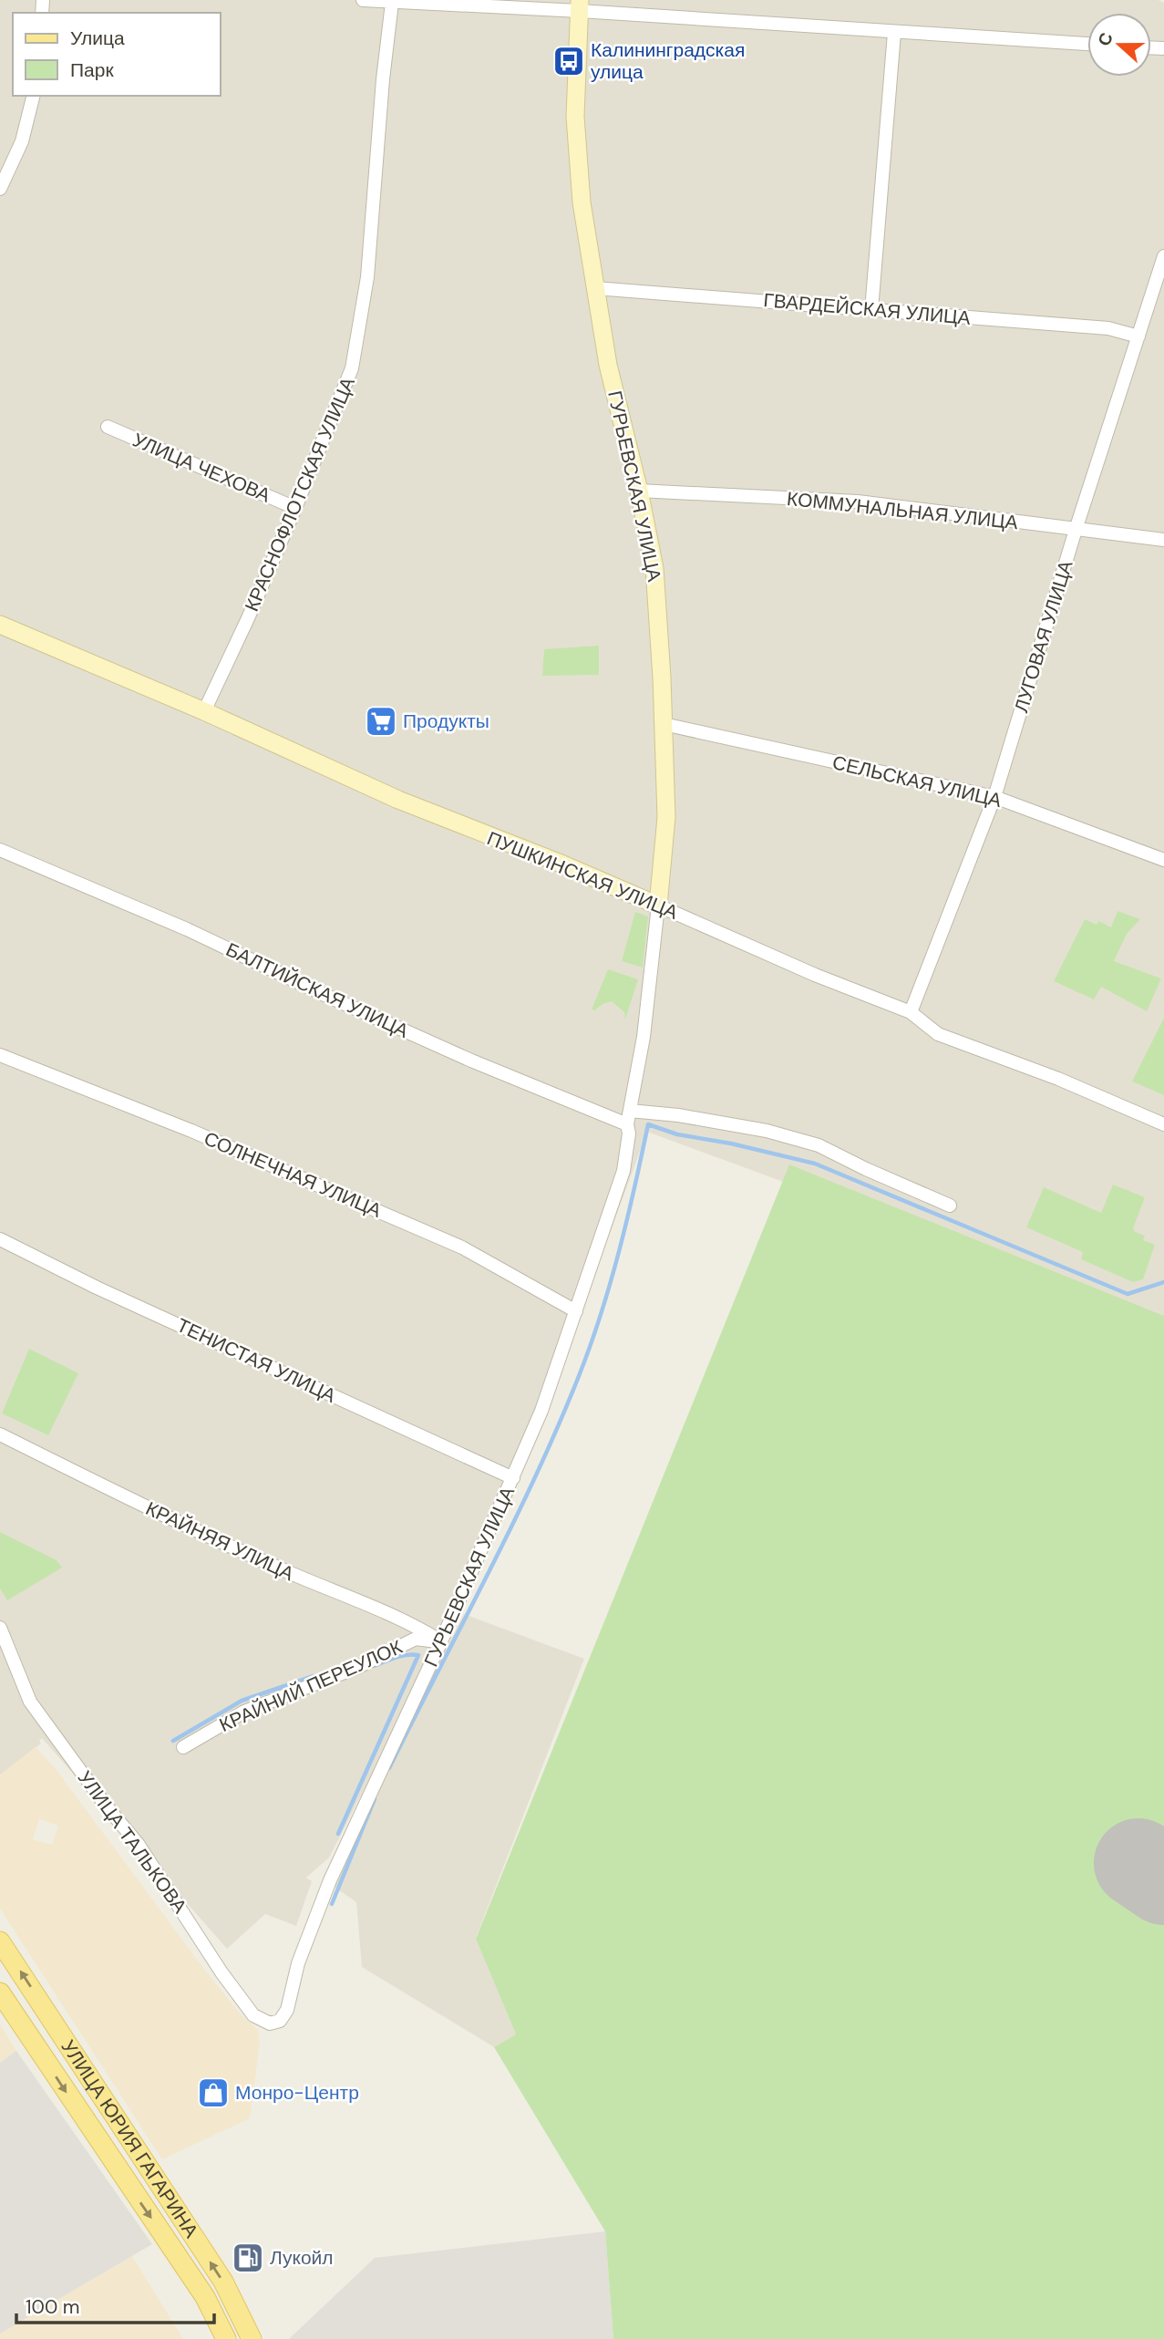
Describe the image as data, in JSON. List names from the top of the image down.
{
  "streets": {
    "main road": ["УЛИЦА ЮРИЯ ГАГАРИНА"],
    "street": [
      "ГВАРДЕЙСКАЯ УЛИЦА",
      "УЛИЦА ЧЕХОВА",
      "ГУРЬЕВСКАЯ УЛИЦА",
      "КРАСНОФЛОТСКАЯ УЛИЦА",
      "КОММУНАЛЬНАЯ УЛИЦА",
      "ЛУГОВАЯ УЛИЦА",
      "СЕЛЬСКАЯ УЛИЦА",
      "ПУШКИНСКАЯ УЛИЦА",
      "БАЛТИЙСКАЯ УЛИЦА",
      "СОЛНЕЧНАЯ УЛИЦА",
      "ТЕНИСТАЯ УЛИЦА",
      "КРАЙНЯЯ УЛИЦА",
      "КРАЙНИЙ ПЕРЕУЛОК",
      "УЛИЦА ТАЛЬКОВА"
    ]
  },
  "crossings": [
    ["ГВАРДЕЙСКАЯ УЛИЦА", "ГУРЬЕВСКАЯ УЛИЦА"],
    ["ГВАРДЕЙСКАЯ УЛИЦА", "ЛУГОВАЯ УЛИЦА"],
    ["УЛИЦА ЧЕХОВА", "КРАСНОФЛОТСКАЯ УЛИЦА"],
    ["ГУРЬЕВСКАЯ УЛИЦА", "КОММУНАЛЬНАЯ УЛИЦА"],
    ["ГУРЬЕВСКАЯ УЛИЦА", "СЕЛЬСКАЯ УЛИЦА"],
    ["ГУРЬЕВСКАЯ УЛИЦА", "ПУШКИНСКАЯ УЛИЦА"],
    ["ГУРЬЕВСКАЯ УЛИЦА", "БАЛТИЙСКАЯ УЛИЦА"],
    ["ГУРЬЕВСКАЯ УЛИЦА", "СОЛНЕЧНАЯ УЛИЦА"],
    ["ГУРЬЕВСКАЯ УЛИЦА", "ТЕНИСТАЯ УЛИЦА"],
    ["ГУРЬЕВСКАЯ УЛИЦА", "КРАЙНЯЯ УЛИЦА"],
    ["ГУРЬЕВСКАЯ УЛИЦА", "КРАЙНИЙ ПЕРЕУЛОК"],
    ["ГУРЬЕВСКАЯ УЛИЦА", "УЛИЦА ТАЛЬКОВА"],
    ["КРАСНОФЛОТСКАЯ УЛИЦА", "ПУШКИНСКАЯ УЛИЦА"],
    ["КОММУНАЛЬНАЯ УЛИЦА", "ЛУГОВАЯ УЛИЦА"],
    ["ЛУГОВАЯ УЛИЦА", "СЕЛЬСКАЯ УЛИЦА"],
    ["ЛУГОВАЯ УЛИЦА", "ПУШКИНСКАЯ УЛИЦА"],
    ["КРАЙНЯЯ УЛИЦА", "КРАЙНИЙ ПЕРЕУЛОК"]
  ],
  "places": {
    "bus stop": ["Калининградская улица"],
    "supermarket": ["Продукты"],
    "shop": ["Монро-Центр"],
    "fuel station": ["Лукойл"]
  },
  "legend": ["Улица", "Парк"],
  "scale_bar": "100 m",
  "north": "left"
}
